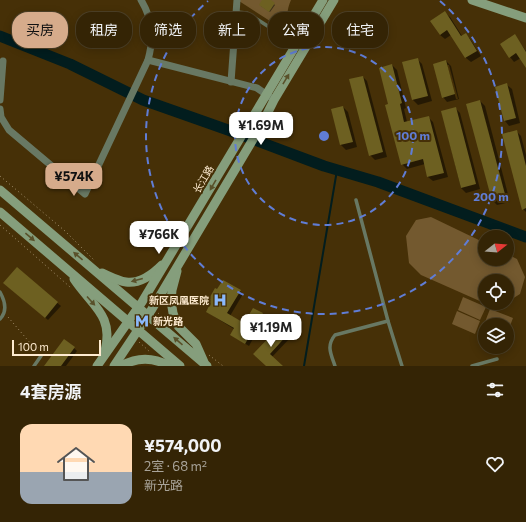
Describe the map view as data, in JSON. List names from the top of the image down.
{
  "streets": {
    "main road": ["长江路"]
  },
  "places": {
    "hospital": ["新区凤凰医院"],
    "metro station": ["新光路"]
  },
  "scale_bar": "100 m",
  "north": "right",
  "page": {
    "chip": [
      "买房",
      "租房",
      "筛选",
      "新上",
      "公寓",
      "住宅"
    ],
    "price": [
      "¥1.69M",
      "¥574K",
      "¥766K",
      "¥1.19M"
    ],
    "scale": "100 m",
    "heading": "4套房源",
    "list": [
      {
        "name": "¥574,000",
        "note": "2室 · 68 m² · 新光路"
      }
    ]
  },
  "rings": ["100 m", "200 m"]
}
